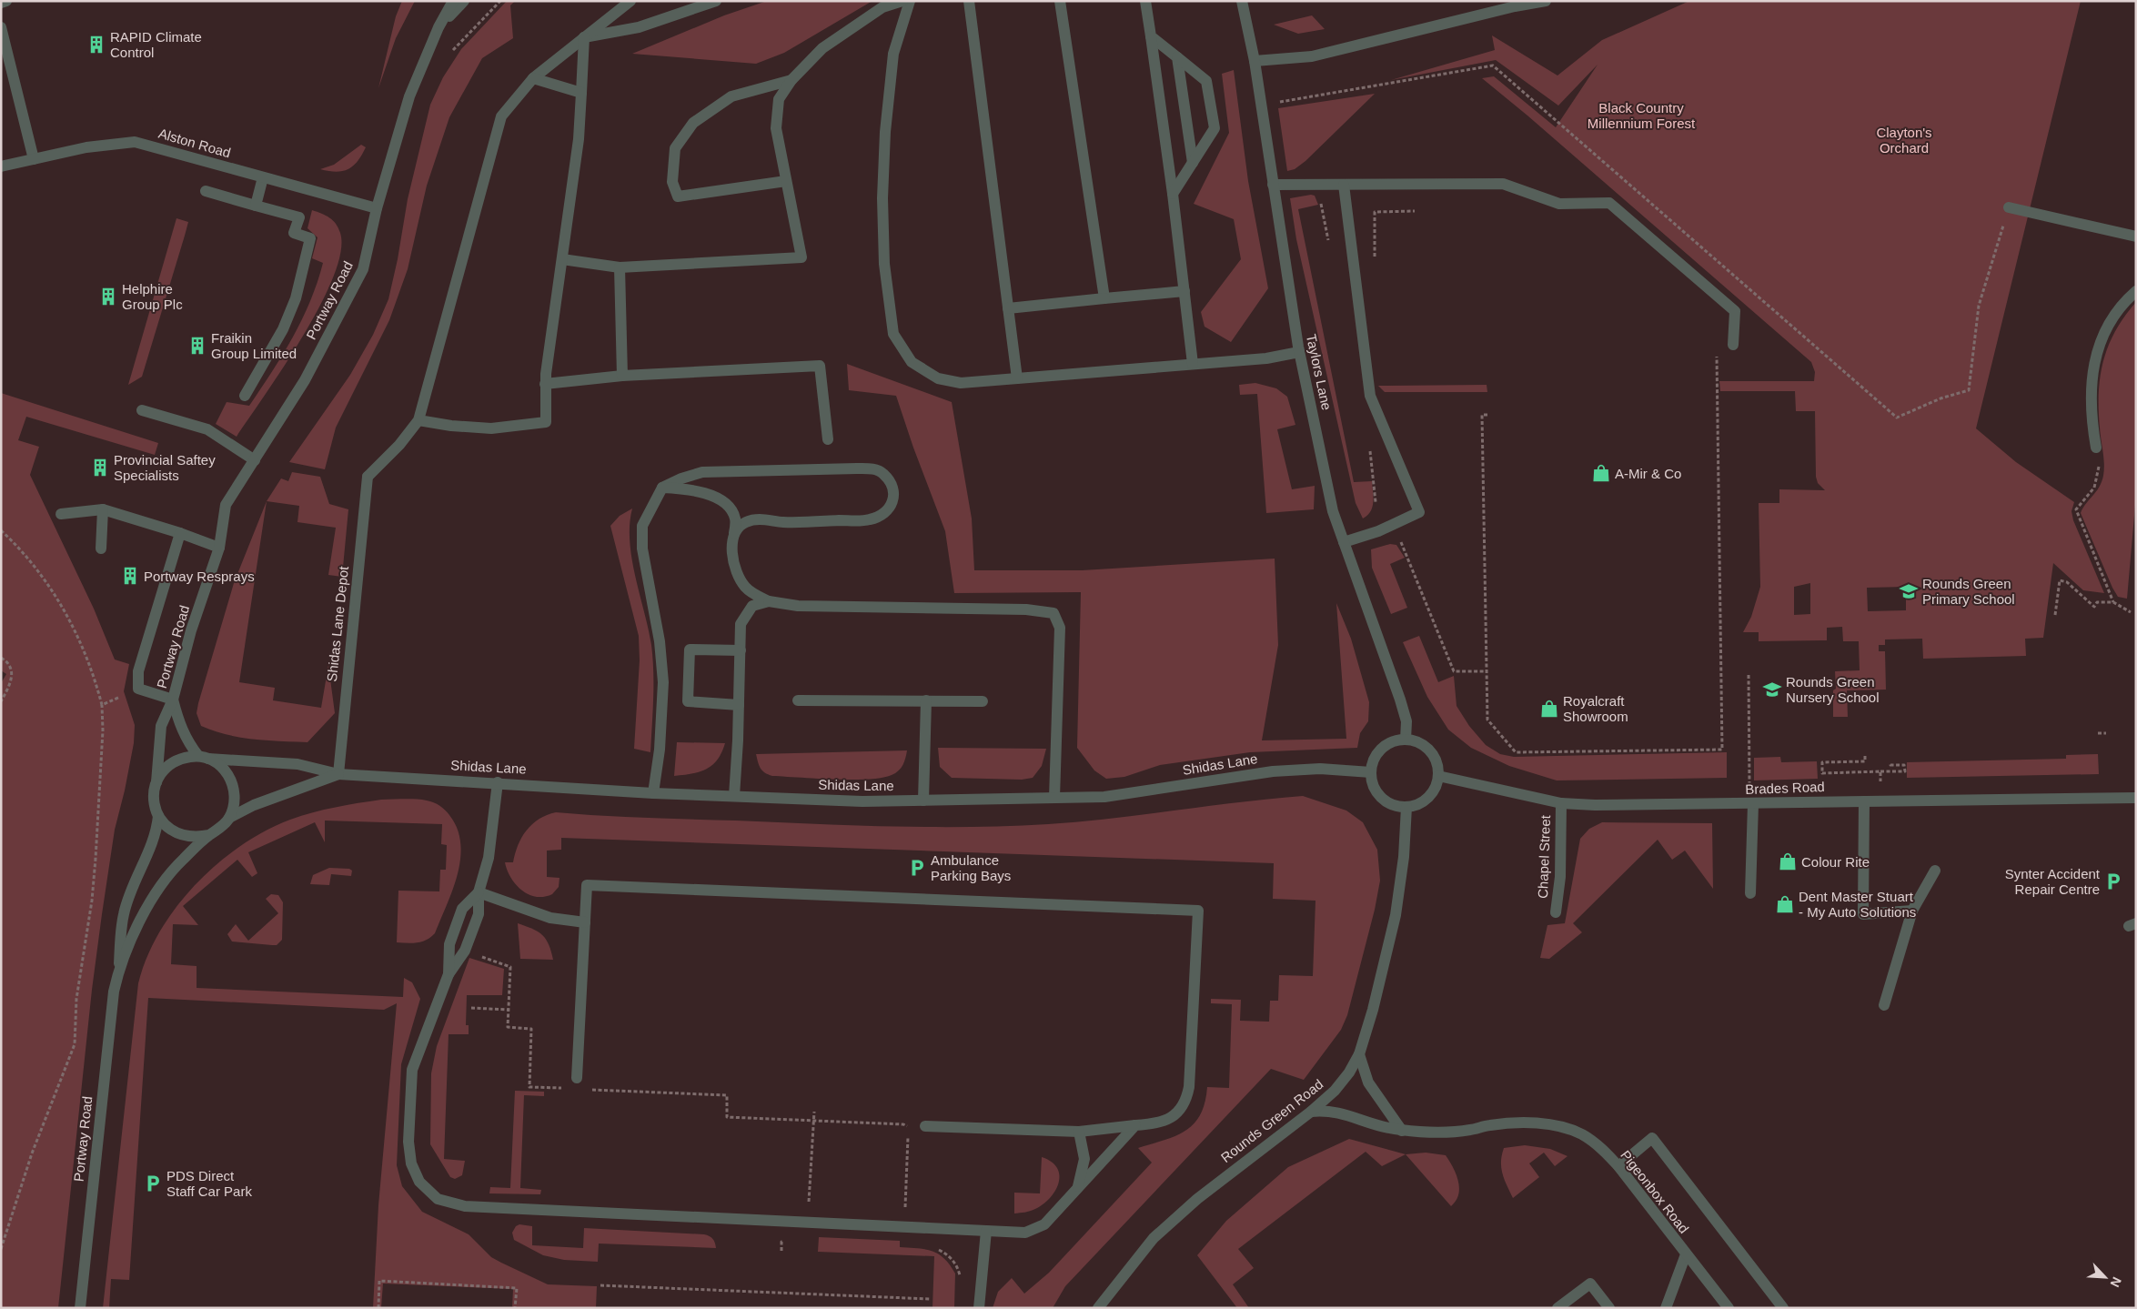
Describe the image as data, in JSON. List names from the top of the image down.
{
  "streets": {
    "street": [
      "Alston Road",
      "Portway Road",
      "Taylors Lane",
      "Shidas Lane Depot",
      "Shidas Lane",
      "Brades Road",
      "Chapel Street",
      "Rounds Green Road",
      "Pigeonbox Road"
    ]
  },
  "crossings": [
    ["Alston Road", "Portway Road"],
    ["Portway Road", "Shidas Lane"],
    ["Taylors Lane", "Shidas Lane"],
    ["Taylors Lane", "Brades Road"],
    ["Taylors Lane", "Rounds Green Road"],
    ["Shidas Lane Depot", "Shidas Lane"],
    ["Shidas Lane", "Brades Road"],
    ["Shidas Lane", "Rounds Green Road"],
    ["Brades Road", "Chapel Street"],
    ["Brades Road", "Rounds Green Road"],
    ["Rounds Green Road", "Pigeonbox Road"]
  ],
  "parks": ["Black Country Millennium Forest", "Clayton's Orchard"],
  "places": {
    "building": [
      "RAPID Climate Control",
      "Helphire Group Plc",
      "Fraikin Group Limited",
      "Provincial Saftey Specialists",
      "Portway Resprays"
    ],
    "shop": [
      "A-Mir & Co",
      "Royalcraft Showroom",
      "Colour Rite",
      "Dent Master Stuart - My Auto Solutions"
    ],
    "school or university": ["Rounds Green Primary School", "Rounds Green Nursery School"],
    "parking": ["Ambulance Parking Bays", "Synter Accident Repair Centre", "PDS Direct Staff Car Park"]
  },
  "north": "bottom right"
}
